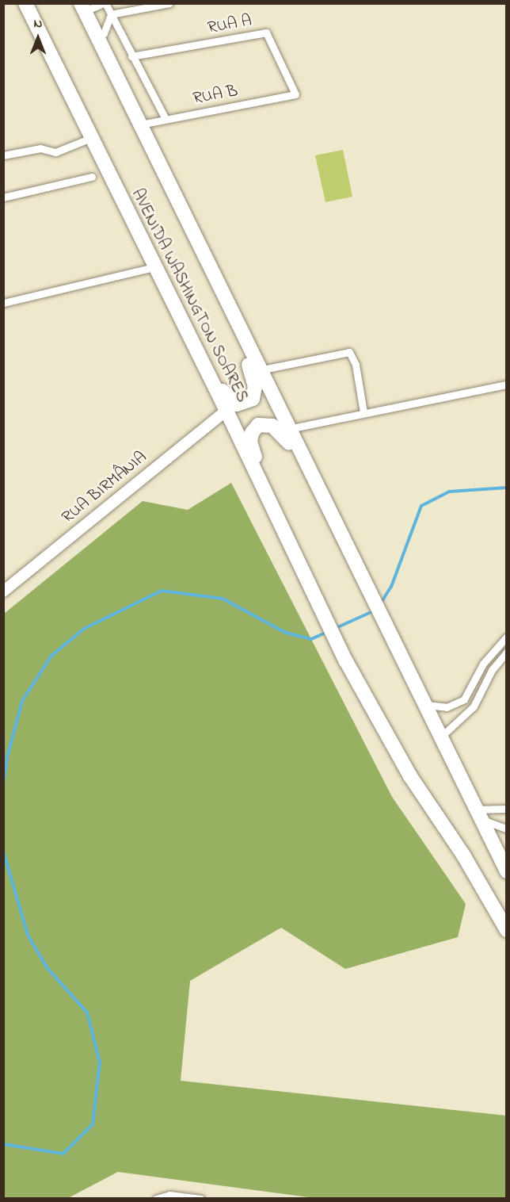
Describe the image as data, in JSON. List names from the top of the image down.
{
  "streets": {
    "highway": ["AVENIDA WASHINGTON SOARES"],
    "street": ["RUA A", "RUA B", "RUA BIRMÂNIA"]
  },
  "crossings": [
    ["RUA A", "RUA B"],
    ["RUA B", "AVENIDA WASHINGTON SOARES"],
    ["AVENIDA WASHINGTON SOARES", "RUA BIRMÂNIA"]
  ],
  "north": "top"
}
